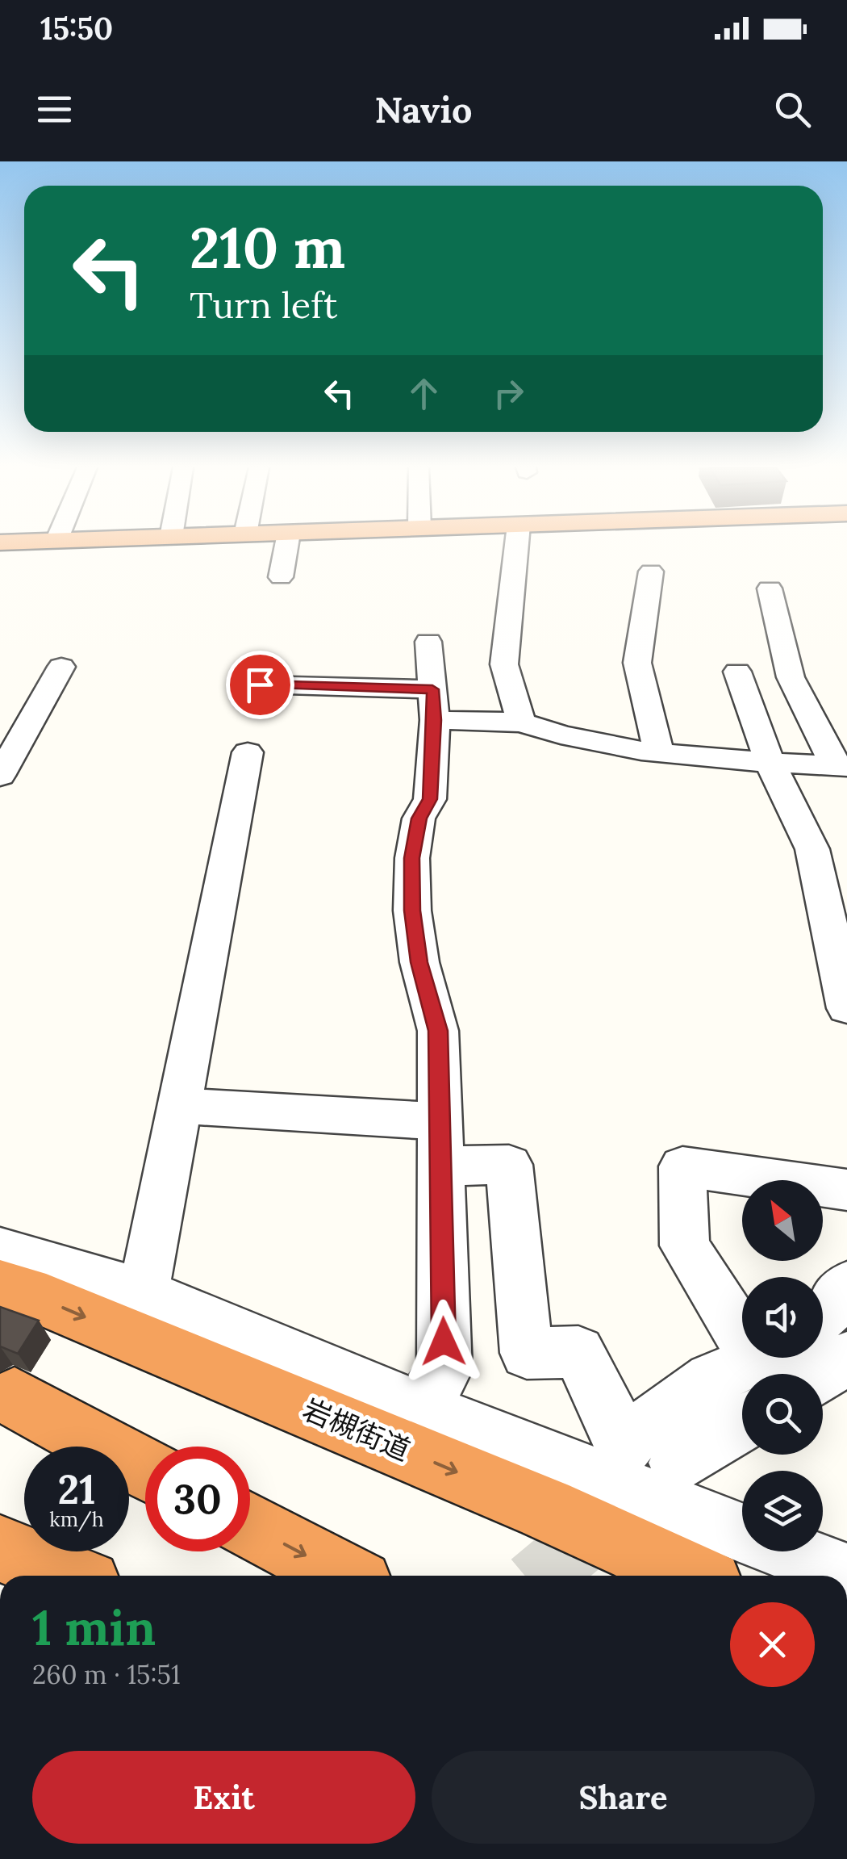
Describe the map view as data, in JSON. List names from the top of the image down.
{
  "streets": {
    "highway": ["岩槻街道"]
  },
  "north": "top left",
  "page": {
    "status": "15:50",
    "header": "Navio",
    "turn": ["210 m", "Turn left"],
    "speed": "21 km/h",
    "limit": "30",
    "heading": ["1 min", "260 m · 15:51"],
    "buttons": ["Exit", "Share"]
  }
}
